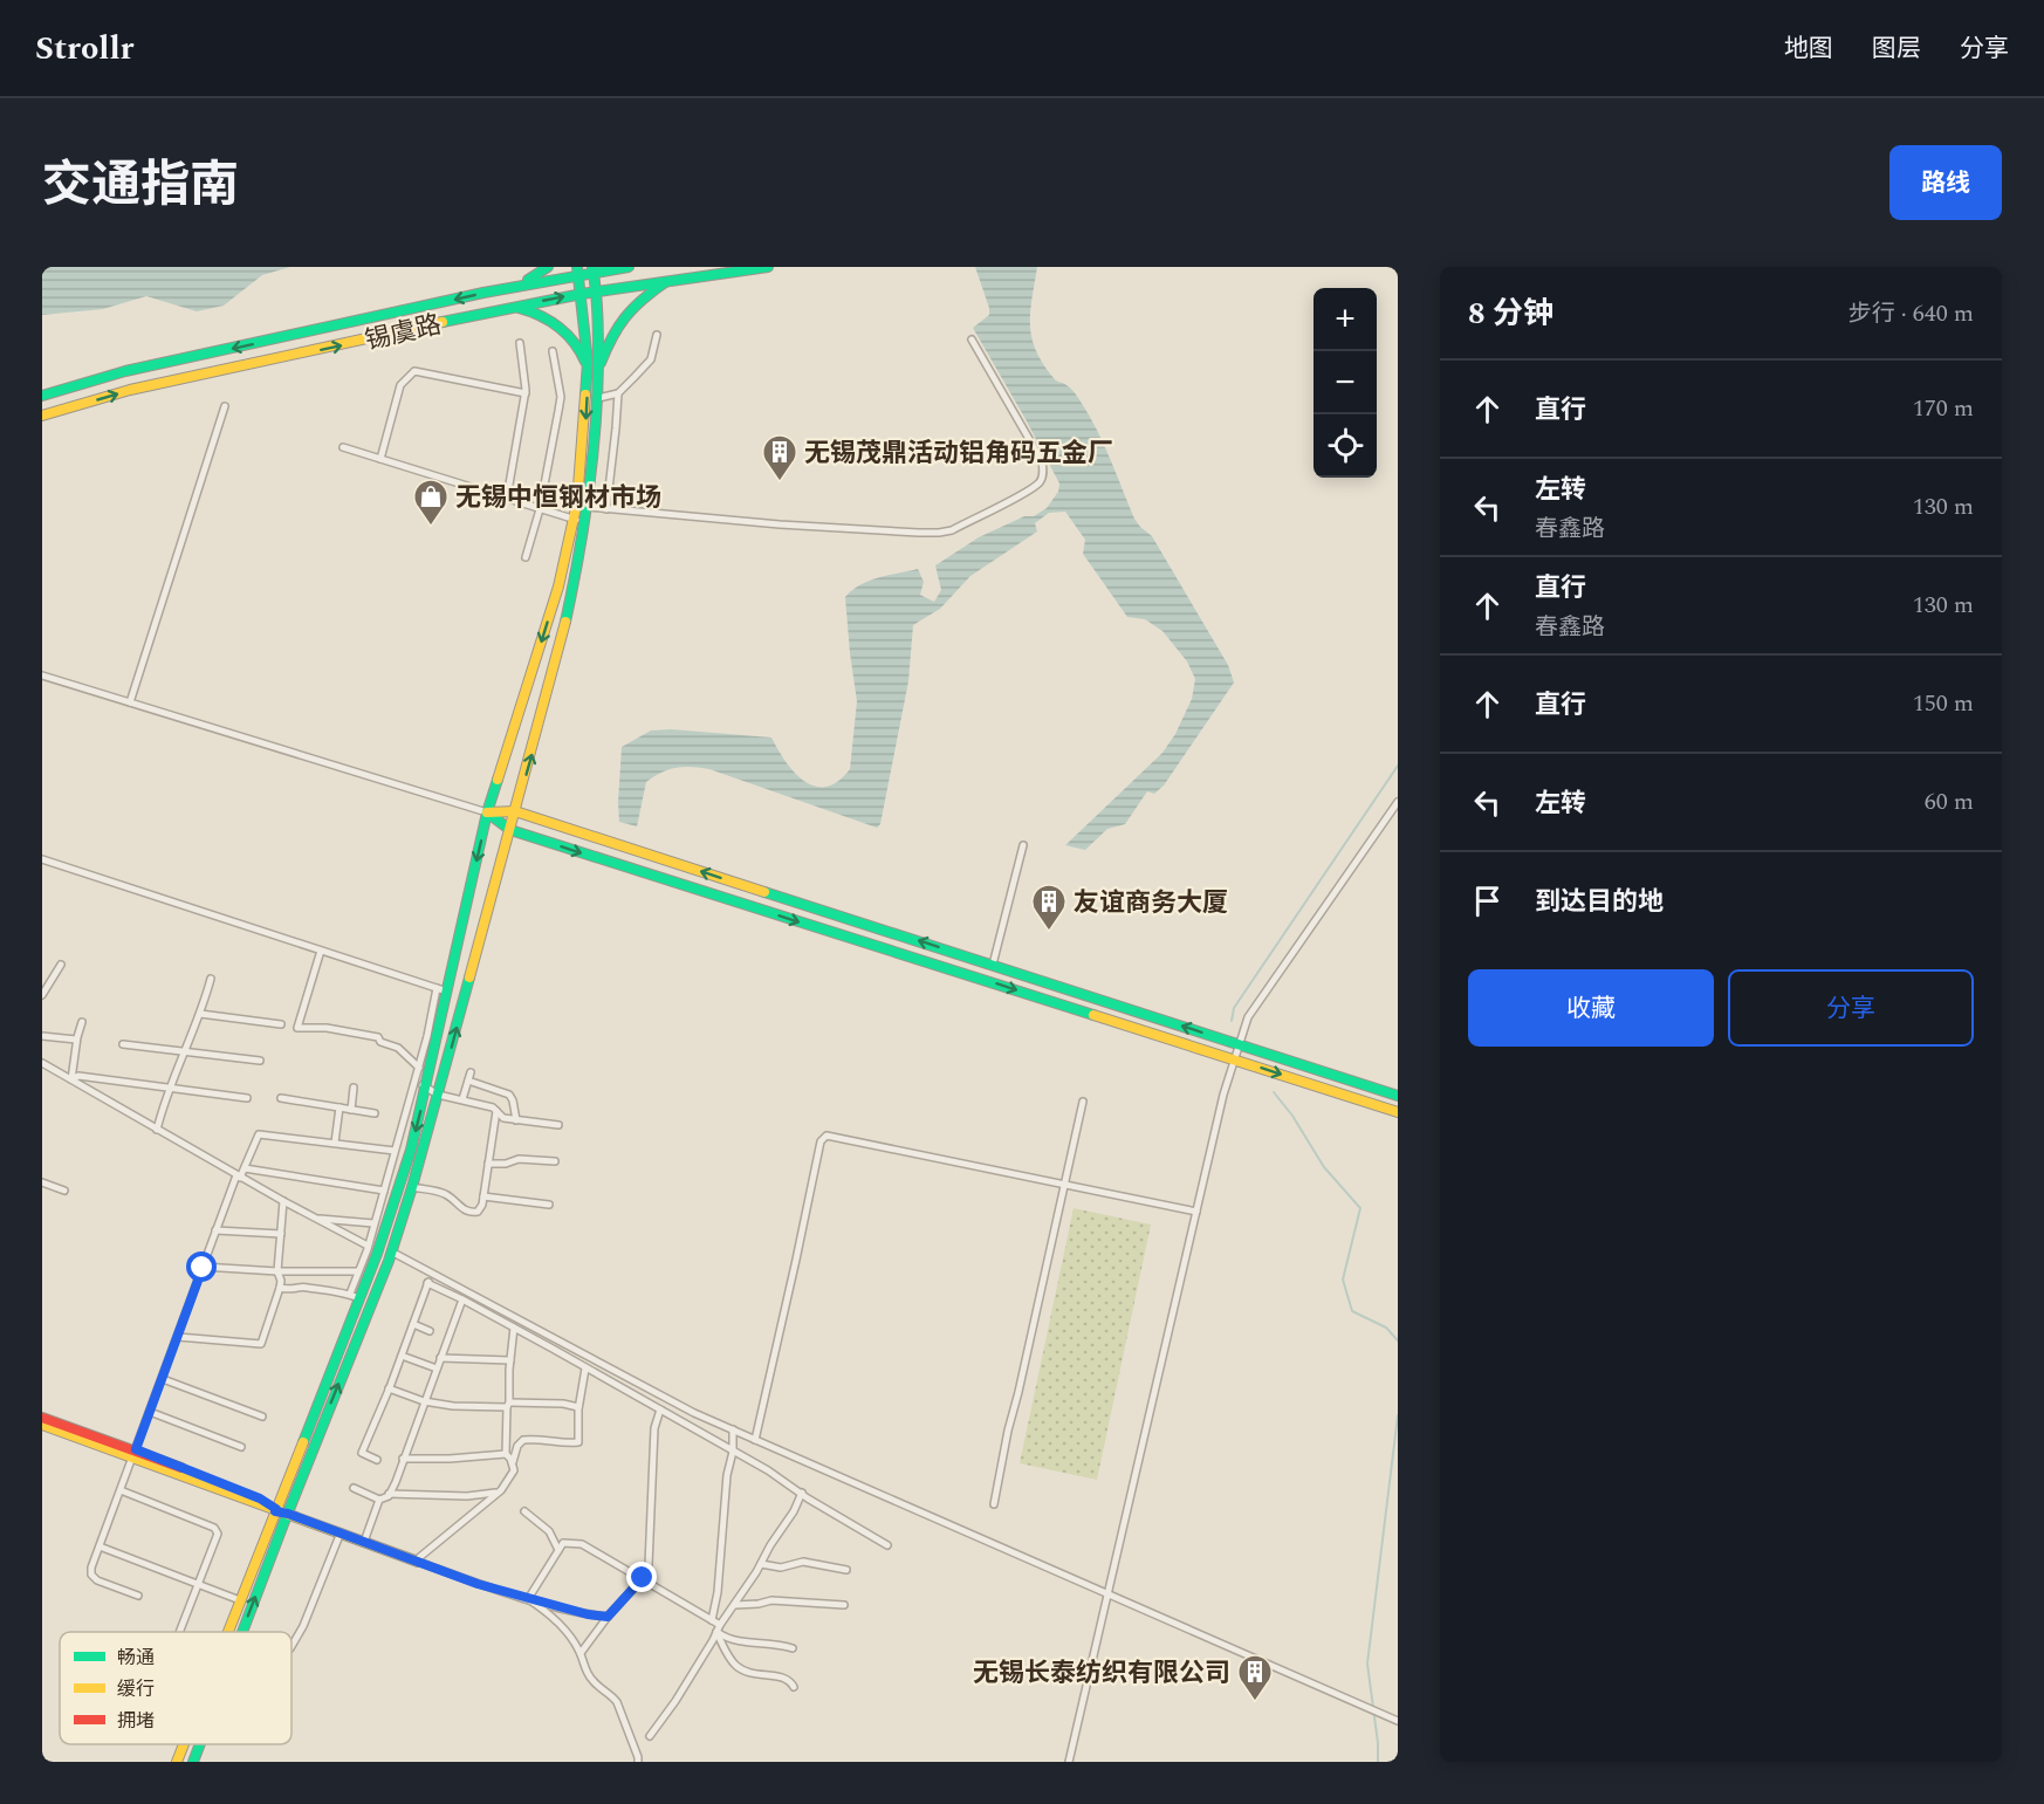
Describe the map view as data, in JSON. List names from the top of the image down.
{
  "streets": {
    "main road": ["锡虞路"]
  },
  "places": {
    "building": ["无锡茂鼎活动铝角码五金厂", "友谊商务大厦", "无锡长泰纺织有限公司"],
    "shop": ["无锡中恒钢材市场"]
  },
  "legend": ["畅通", "缓行", "拥堵"],
  "page": {
    "header": "Strollr",
    "nav": ["地图", "图层", "分享"],
    "title": "交通指南",
    "buttons": [
      "路线",
      ["收藏", "分享"]
    ],
    "heading": ["8 分钟", "步行 · 640 m"],
    "map_buttons": ["+", "−"],
    "list": [
      ["直行", "170 m"],
      ["左转", "春鑫路", "130 m"],
      ["直行", "春鑫路", "130 m"],
      ["直行", "150 m"],
      ["左转", "60 m"],
      "到达目的地"
    ]
  }
}
